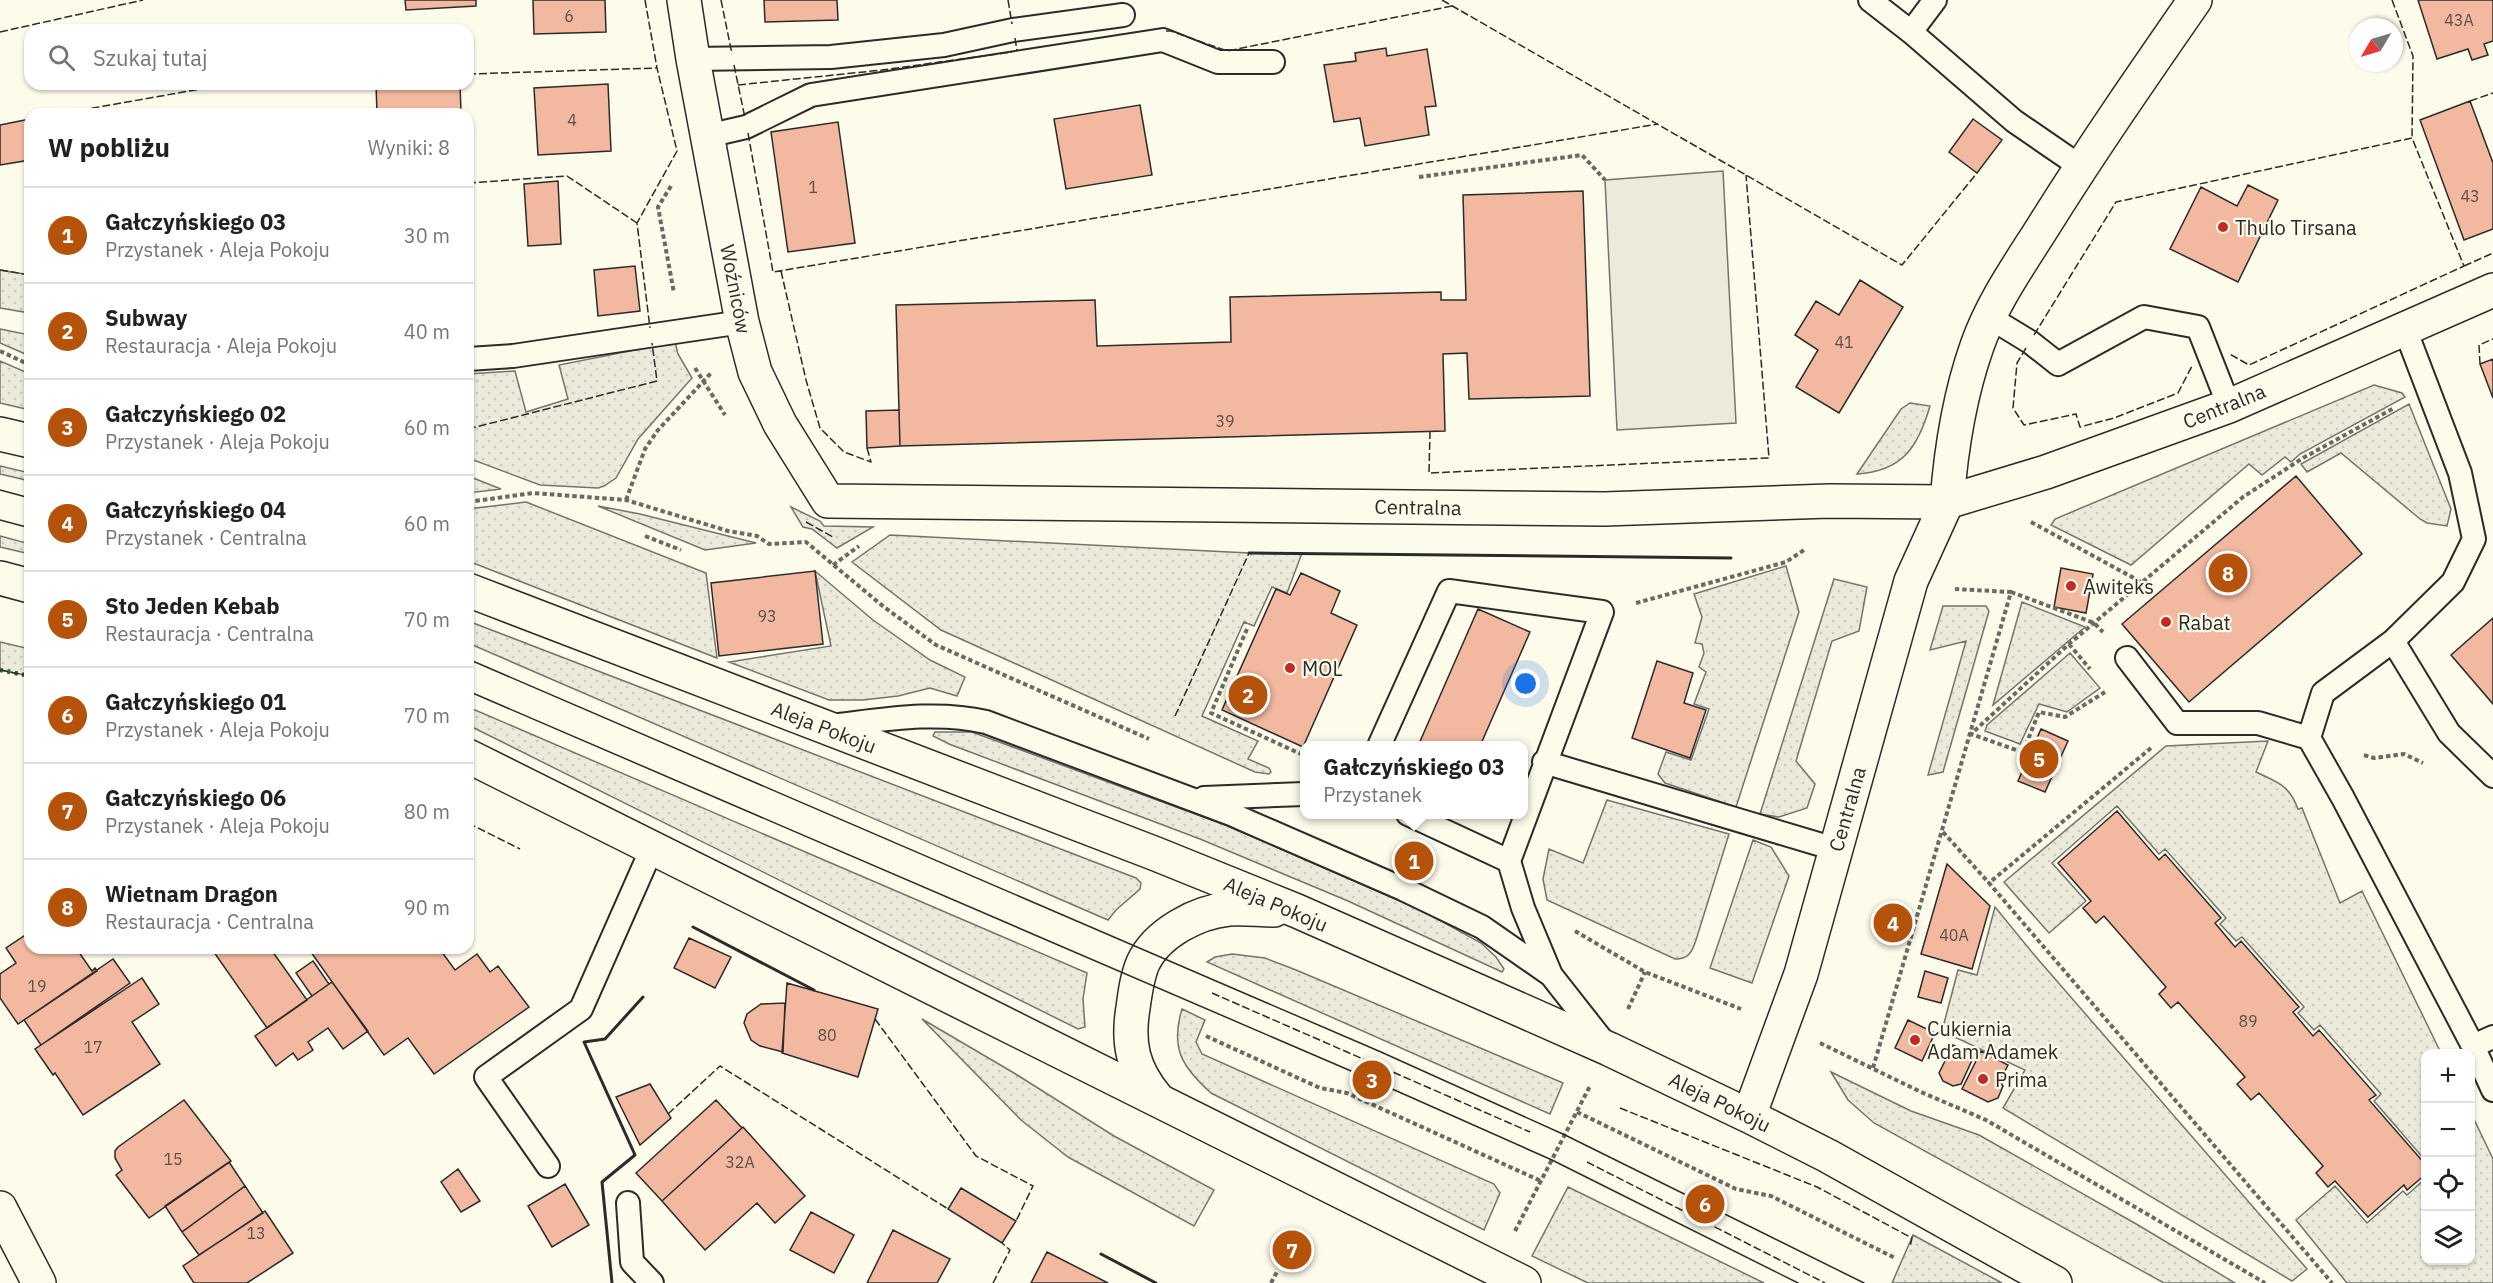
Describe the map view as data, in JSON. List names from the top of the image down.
{
  "streets": {
    "street": ["Woźniców", "Centralna", "Aleja Pokoju"]
  },
  "crossings": [
    ["Woźniców", "Centralna"],
    ["Centralna", "Aleja Pokoju"]
  ],
  "places": [
    "Thulo Tirsana",
    "Awiteks",
    "Rabat",
    "MOL",
    "Cukiernia Adam Adamek",
    "Prima"
  ],
  "house_numbers": [
    "6",
    "43A",
    "4",
    "1",
    "43",
    "41",
    "39",
    "93",
    "40A",
    "19",
    "89",
    "80",
    "17",
    "15",
    "32A",
    "13"
  ],
  "north": "bottom left",
  "page": {
    "search": "Szukaj tutaj",
    "heading": ["W pobliżu", "Wyniki: 8"],
    "list": [
      {
        "mark": "1",
        "name": "Gałczyńskiego 03",
        "note": "Przystanek · Aleja Pokoju",
        "value": "30 m"
      },
      {
        "mark": "2",
        "name": "Subway",
        "note": "Restauracja · Aleja Pokoju",
        "value": "40 m"
      },
      {
        "mark": "3",
        "name": "Gałczyńskiego 02",
        "note": "Przystanek · Aleja Pokoju",
        "value": "60 m"
      },
      {
        "mark": "4",
        "name": "Gałczyńskiego 04",
        "note": "Przystanek · Centralna",
        "value": "60 m"
      },
      {
        "mark": "5",
        "name": "Sto Jeden Kebab",
        "note": "Restauracja · Centralna",
        "value": "70 m"
      },
      {
        "mark": "6",
        "name": "Gałczyńskiego 01",
        "note": "Przystanek · Aleja Pokoju",
        "value": "70 m"
      },
      {
        "mark": "7",
        "name": "Gałczyńskiego 06",
        "note": "Przystanek · Aleja Pokoju",
        "value": "80 m"
      },
      {
        "mark": "8",
        "name": "Wietnam Dragon",
        "note": "Restauracja · Centralna",
        "value": "90 m"
      }
    ],
    "pins": [
      "8",
      "2",
      "5",
      "1",
      "4",
      "3",
      "6",
      "7"
    ],
    "popup": ["Gałczyńskiego 03", "Przystanek"],
    "map_buttons": ["+", "−"]
  }
}
